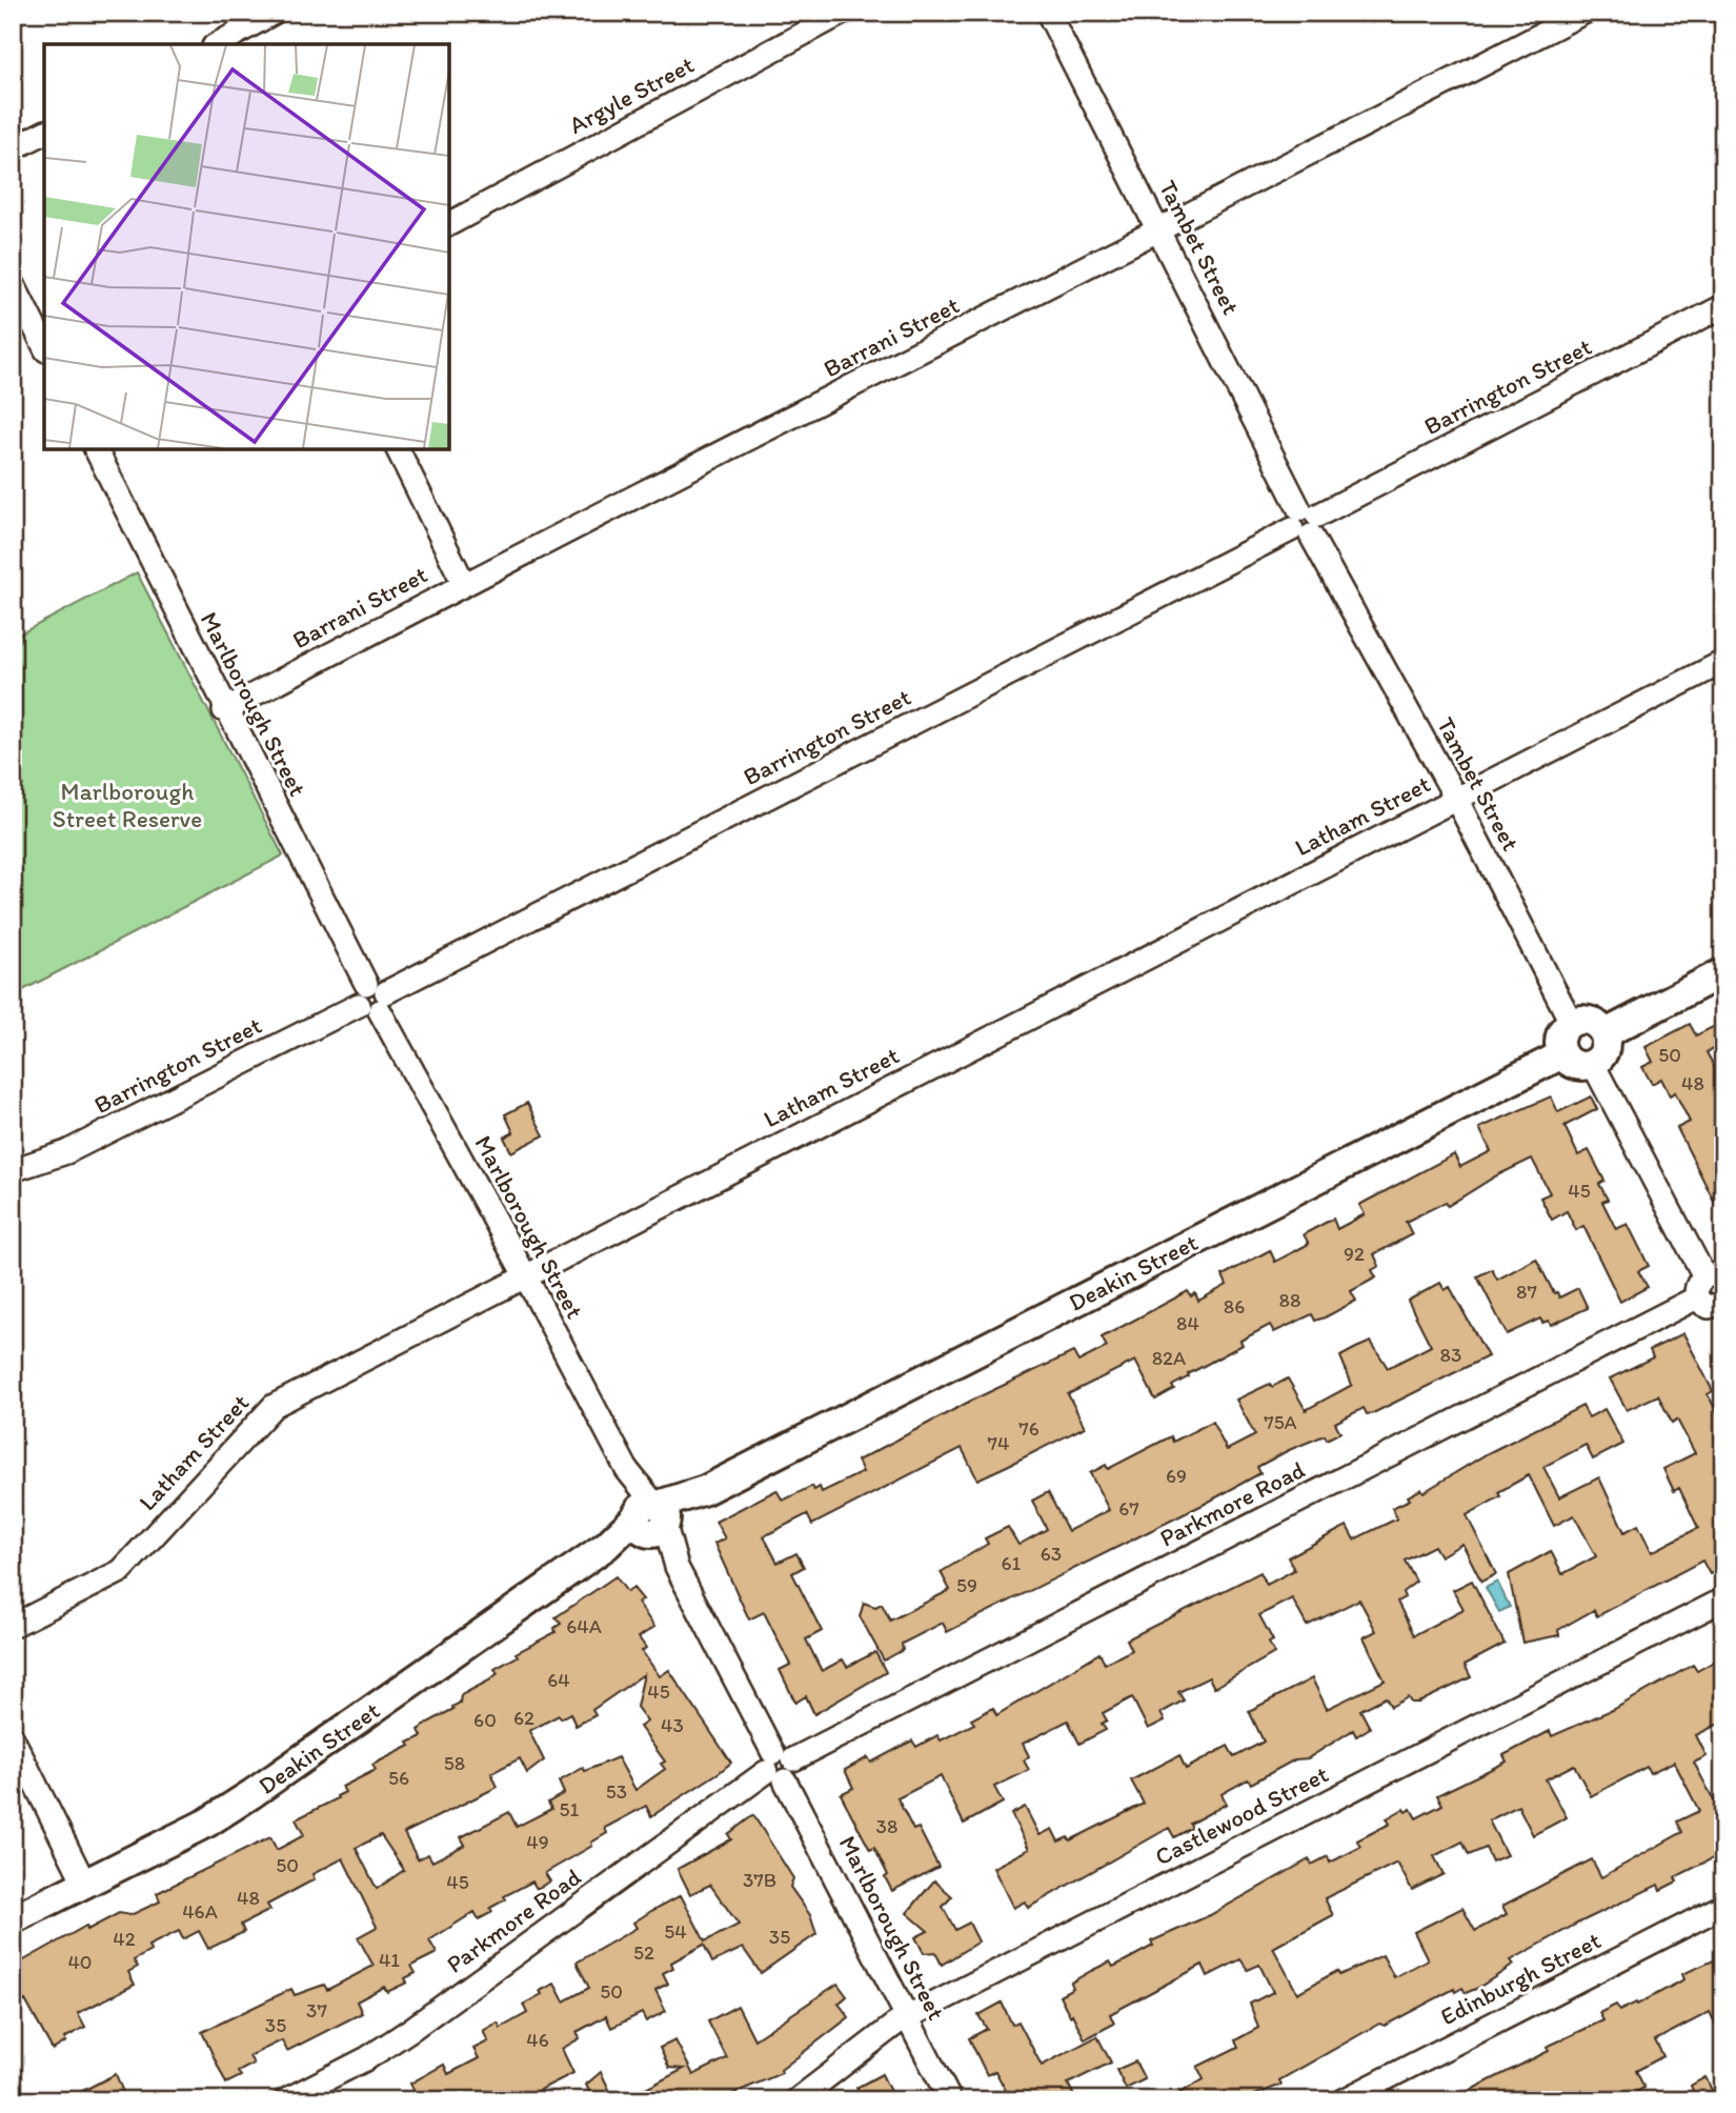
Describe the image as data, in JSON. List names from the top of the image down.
{
  "streets": {
    "street": [
      "Argyle Street",
      "Tambet Street",
      "Barrani Street",
      "Barrington Street",
      "Marlborough Street",
      "Latham Street",
      "Deakin Street",
      "Parkmore Road",
      "Castlewood Street",
      "Edinburgh Street"
    ]
  },
  "crossings": [
    ["Tambet Street", "Barrani Street"],
    ["Tambet Street", "Barrington Street"],
    ["Tambet Street", "Latham Street"],
    ["Tambet Street", "Deakin Street"],
    ["Barrani Street", "Marlborough Street"],
    ["Barrington Street", "Marlborough Street"],
    ["Marlborough Street", "Latham Street"],
    ["Marlborough Street", "Deakin Street"],
    ["Marlborough Street", "Parkmore Road"],
    ["Marlborough Street", "Castlewood Street"]
  ],
  "parks": ["Marlborough Street Reserve"],
  "house_numbers": [
    "50",
    "48",
    "45",
    "92",
    "87",
    "88",
    "86",
    "84",
    "83",
    "82A",
    "75A",
    "76",
    "74",
    "69",
    "67",
    "63",
    "61",
    "59",
    "64A",
    "64",
    "45",
    "62",
    "60",
    "43",
    "58",
    "56",
    "53",
    "51",
    "38",
    "49",
    "50",
    "37B",
    "45",
    "48",
    "46A",
    "54",
    "35",
    "42",
    "52",
    "41",
    "40",
    "50",
    "37",
    "35",
    "46"
  ]
}
